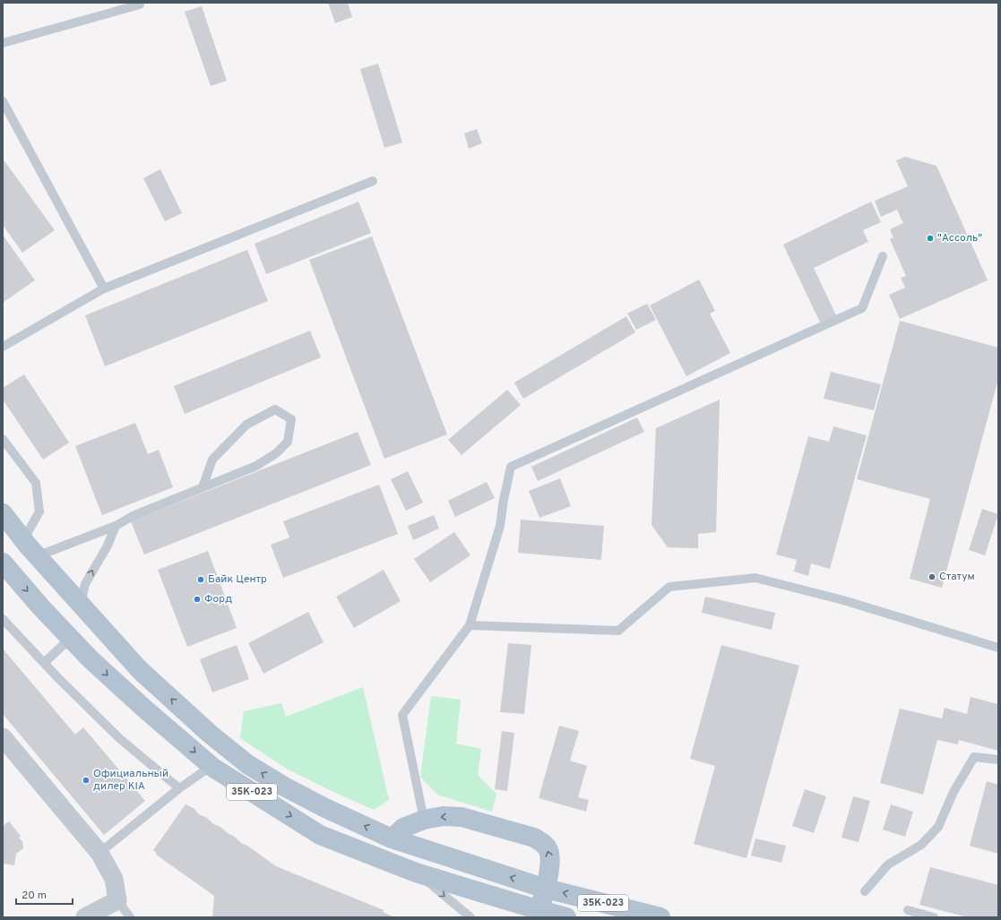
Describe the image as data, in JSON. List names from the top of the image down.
{
  "streets": {
    "main road": ["35К-023"]
  },
  "places": [
    "\"Ассоль\"",
    "Статум",
    "Байк Центр",
    "Форд",
    "Официальный дилер KIA"
  ],
  "scale_bar": "20 m"
}
